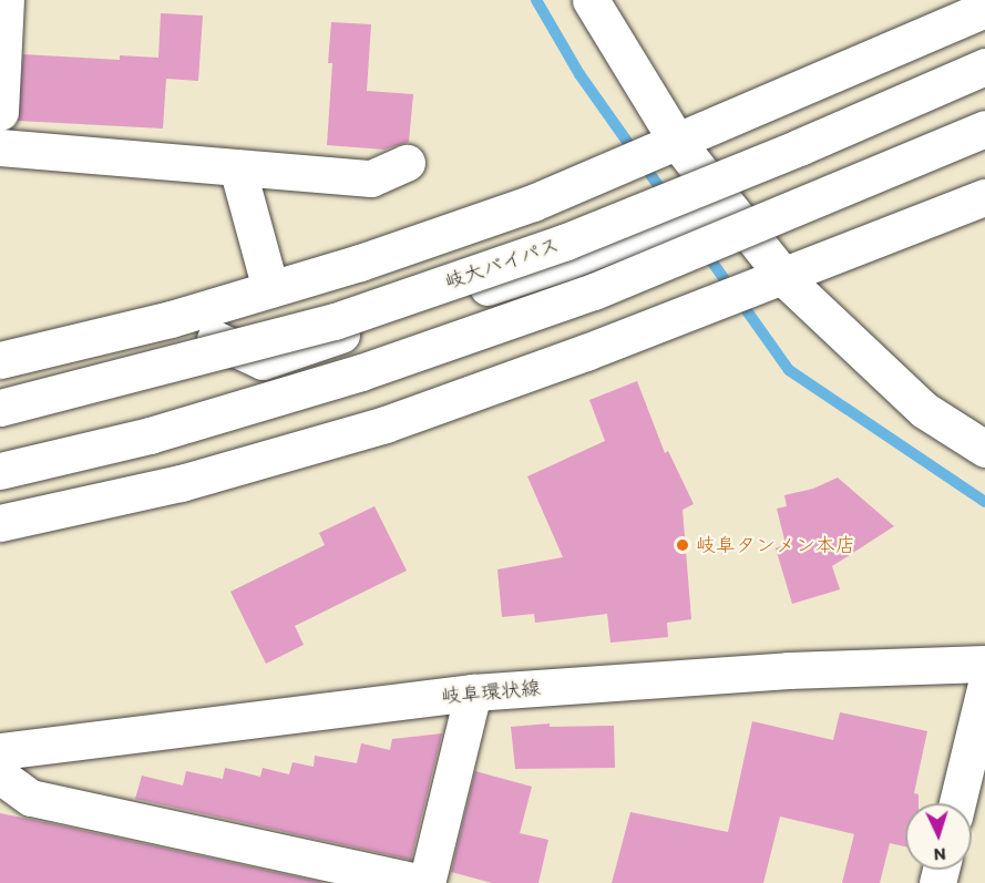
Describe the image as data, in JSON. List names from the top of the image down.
{
  "streets": {
    "main road": ["岐大バイパス", "岐阜環状線"]
  },
  "places": ["岐阜タンメン本店"],
  "north": "bottom"
}
